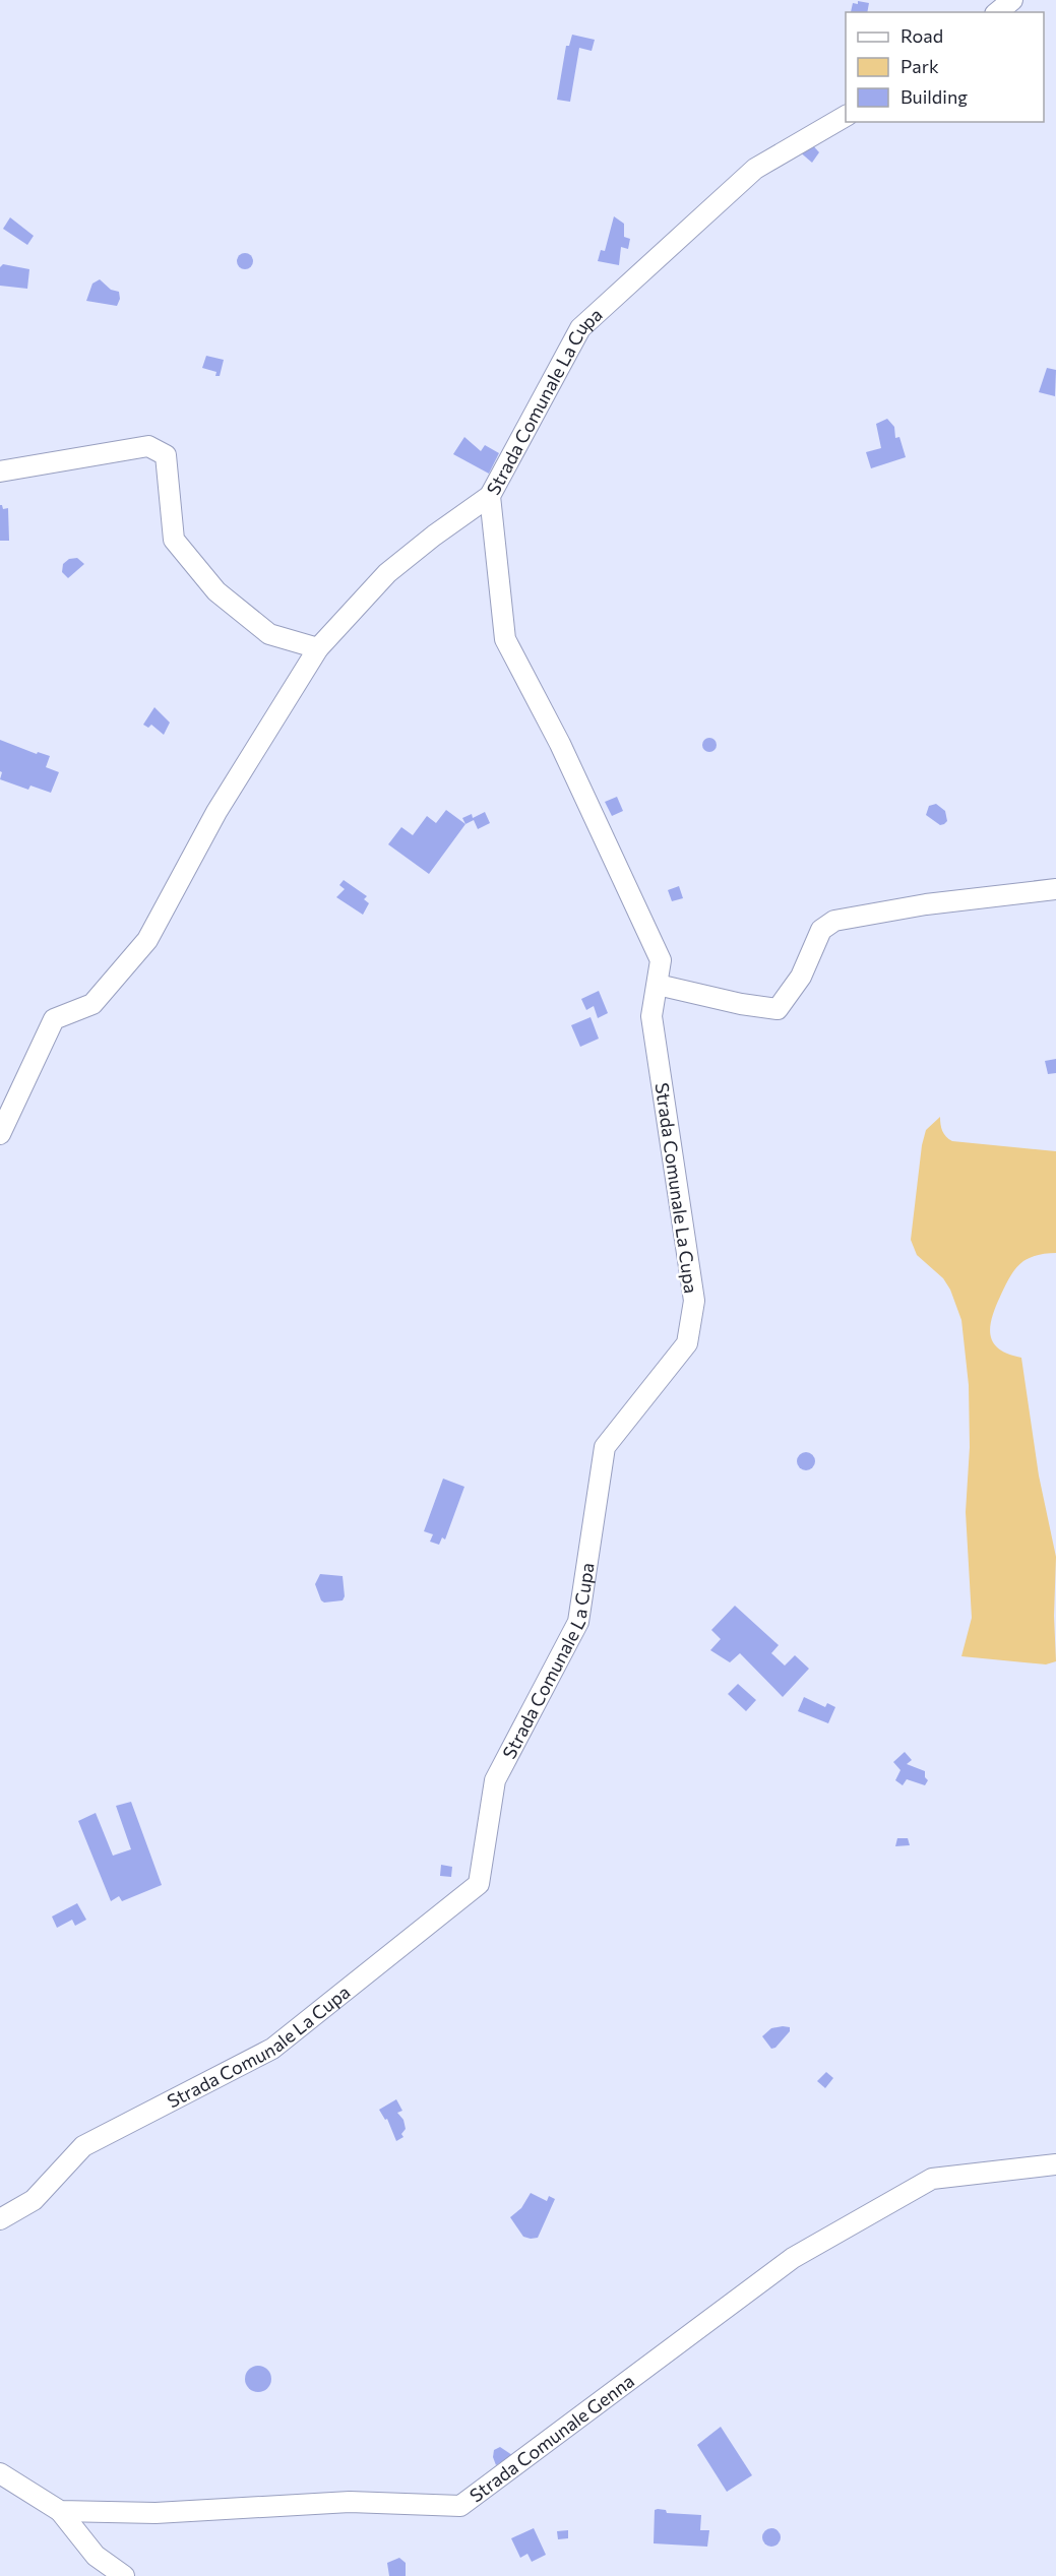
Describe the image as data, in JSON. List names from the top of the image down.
{
  "streets": {
    "street": ["Strada Comunale La Cupa", "Strada Comunale Genna"]
  },
  "legend": ["Road", "Park", "Building"]
}
